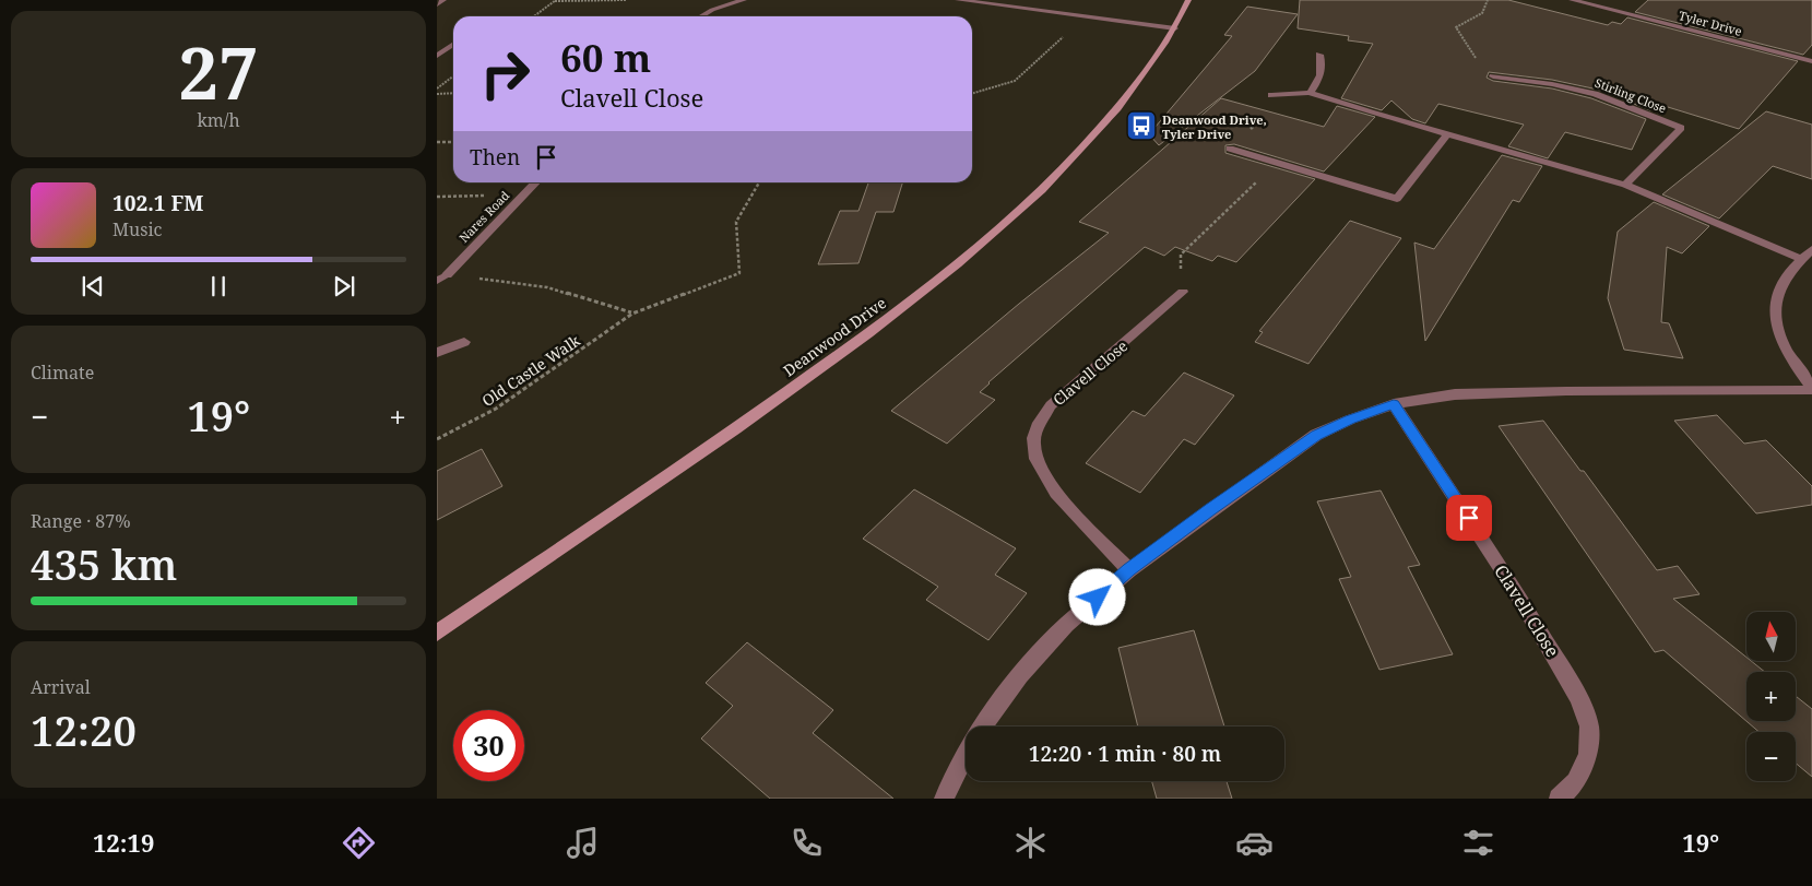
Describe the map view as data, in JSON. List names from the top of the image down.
{
  "streets": {
    "street": [
      "Tyler Drive",
      "Stirling Close",
      "Nares Road",
      "Deanwood Drive",
      "Clavell Close"
    ],
    "path": ["Old Castle Walk"]
  },
  "places": {
    "bus stop": ["Deanwood Drive, Tyler Drive"]
  },
  "north": "top",
  "page": {
    "tile": [
      ["27", "km/h"],
      "Climate",
      ["Range · 87%", "435 km"],
      ["Arrival", "12:20"]
    ],
    "turn": ["60 m", "Clavell Close"],
    "then": "Then",
    "song": ["102.1 FM", "Music"],
    "heat": ["−", "19°", "+"],
    "map_buttons": ["+", "−"],
    "limit": "30",
    "trip": "12:20 · 1 min · 80 m",
    "tabs": ["12:19", "19°"]
  }
}
